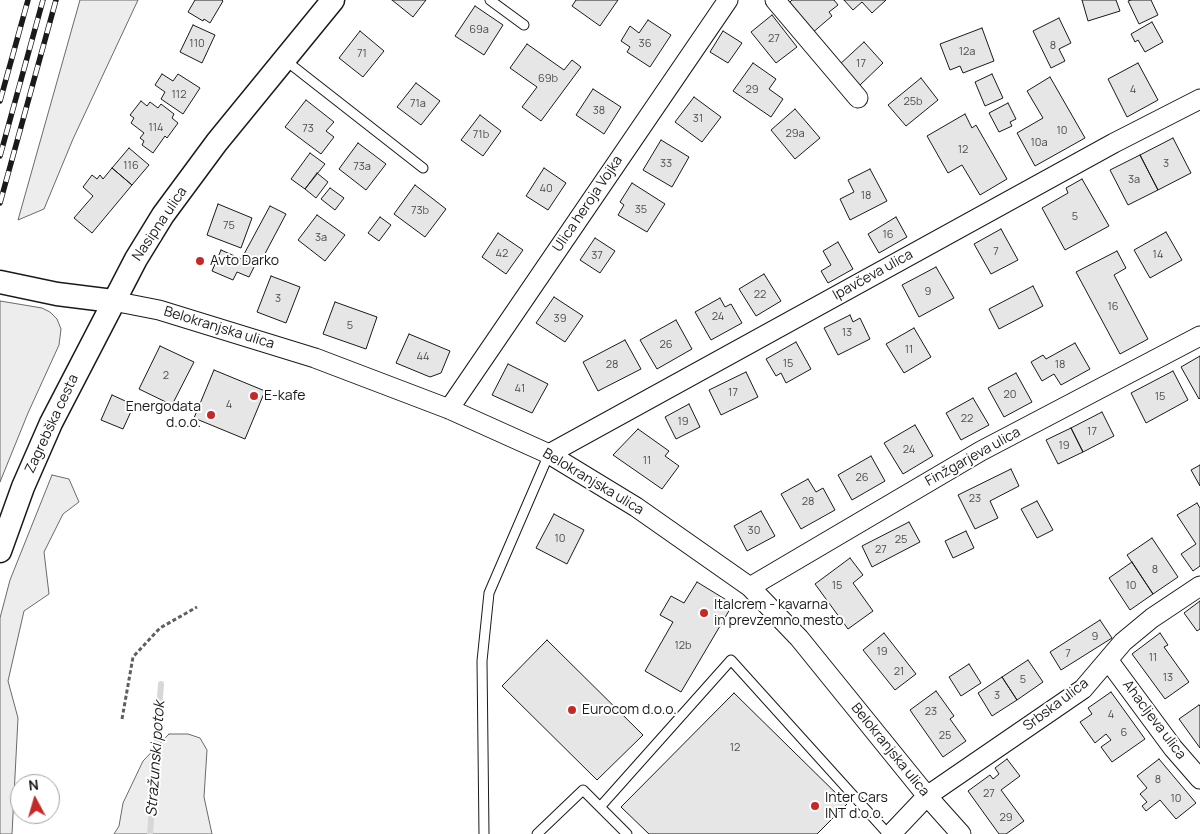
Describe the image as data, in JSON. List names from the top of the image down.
{
  "streets": {
    "street": [
      "Ulica heroja Vojka",
      "Nasipna ulica",
      "Ipavčeva ulica",
      "Belokranjska ulica",
      "Zagrebška cesta",
      "Finžgarjeva ulica",
      "Srbska ulica",
      "Ahacljeva ulica"
    ]
  },
  "crossings": [
    ["Ulica heroja Vojka", "Belokranjska ulica"],
    ["Nasipna ulica", "Belokranjska ulica"],
    ["Nasipna ulica", "Zagrebška cesta"],
    ["Ipavčeva ulica", "Belokranjska ulica"],
    ["Belokranjska ulica", "Zagrebška cesta"],
    ["Belokranjska ulica", "Finžgarjeva ulica"],
    ["Belokranjska ulica", "Srbska ulica"],
    ["Srbska ulica", "Ahacljeva ulica"]
  ],
  "water": ["Stražunski potok"],
  "places": [
    "Avto Darko",
    "E-kafe",
    "Energodata d.o.o.",
    "Italcrem - kavarna in prevzemno mesto",
    "Eurocom d.o.o.",
    "Inter Cars INT d.o.o."
  ],
  "house_numbers": [
    "69a",
    "27",
    "110",
    "36",
    "8",
    "12a",
    "71",
    "17",
    "69b",
    "29",
    "4",
    "112",
    "25b",
    "71a",
    "38",
    "31",
    "114",
    "73",
    "10",
    "29a",
    "71b",
    "10a",
    "12",
    "33",
    "3",
    "116",
    "73a",
    "3a",
    "40",
    "18",
    "35",
    "73b",
    "5",
    "75",
    "16",
    "3a",
    "7",
    "42",
    "14",
    "37",
    "9",
    "22",
    "3",
    "16",
    "24",
    "39",
    "5",
    "13",
    "26",
    "11",
    "44",
    "15",
    "28",
    "18",
    "2",
    "41",
    "17",
    "20",
    "15",
    "4",
    "22",
    "19",
    "17",
    "19",
    "24",
    "11",
    "26",
    "23",
    "28",
    "30",
    "10",
    "25",
    "27",
    "8",
    "15",
    "10",
    "9",
    "12b",
    "19",
    "7",
    "11",
    "21",
    "13",
    "5",
    "3",
    "23",
    "4",
    "6",
    "25",
    "12",
    "8",
    "27",
    "10",
    "29"
  ],
  "north": "top"
}
